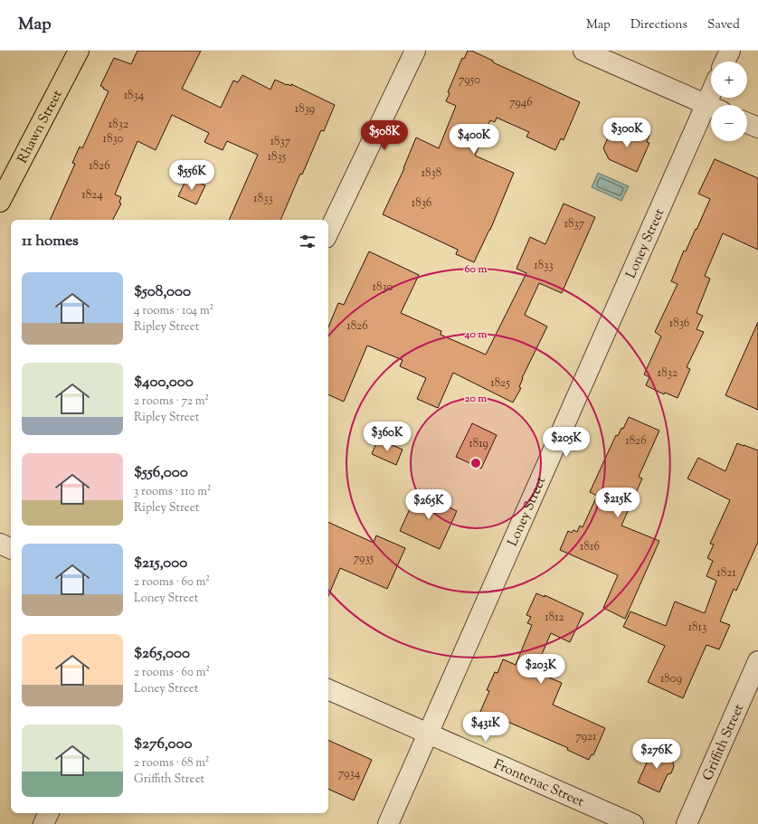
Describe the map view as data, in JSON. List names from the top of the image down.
{
  "streets": {
    "main road": ["Rhawn Street"],
    "street": ["Loney Street", "Griffith Street", "Frontenac Street"]
  },
  "crossings": [
    ["Loney Street", "Frontenac Street"]
  ],
  "house_numbers": [
    "7950",
    "1834",
    "7946",
    "1839",
    "1832",
    "1830",
    "1837",
    "1835",
    "1826",
    "1838",
    "1824",
    "1833",
    "1836",
    "1837",
    "1833",
    "1830",
    "1836",
    "1826",
    "1832",
    "1825",
    "1826",
    "1819",
    "1816",
    "7935",
    "1821",
    "1812",
    "1813",
    "1809",
    "7921",
    "7934"
  ],
  "page": {
    "header": "Map",
    "nav": ["Map", "Directions", "Saved"],
    "map_buttons": ["+", "−"],
    "price": [
      "$300K",
      "$508K",
      "$400K",
      "$556K",
      "$360K",
      "$205K",
      "$215K",
      "$265K",
      "$203K",
      "$431K",
      "$276K"
    ],
    "heading": "11 homes",
    "list": [
      {
        "name": "$508,000",
        "note": "4 rooms · 104 m² · Ripley Street"
      },
      {
        "name": "$400,000",
        "note": "2 rooms · 72 m² · Ripley Street"
      },
      {
        "name": "$556,000",
        "note": "3 rooms · 110 m² · Ripley Street"
      },
      {
        "name": "$215,000",
        "note": "2 rooms · 60 m² · Loney Street"
      },
      {
        "name": "$265,000",
        "note": "2 rooms · 60 m² · Loney Street"
      },
      {
        "name": "$276,000",
        "note": "2 rooms · 68 m² · Griffith Street"
      }
    ]
  },
  "rings": ["60 m", "40 m", "20 m"]
}
